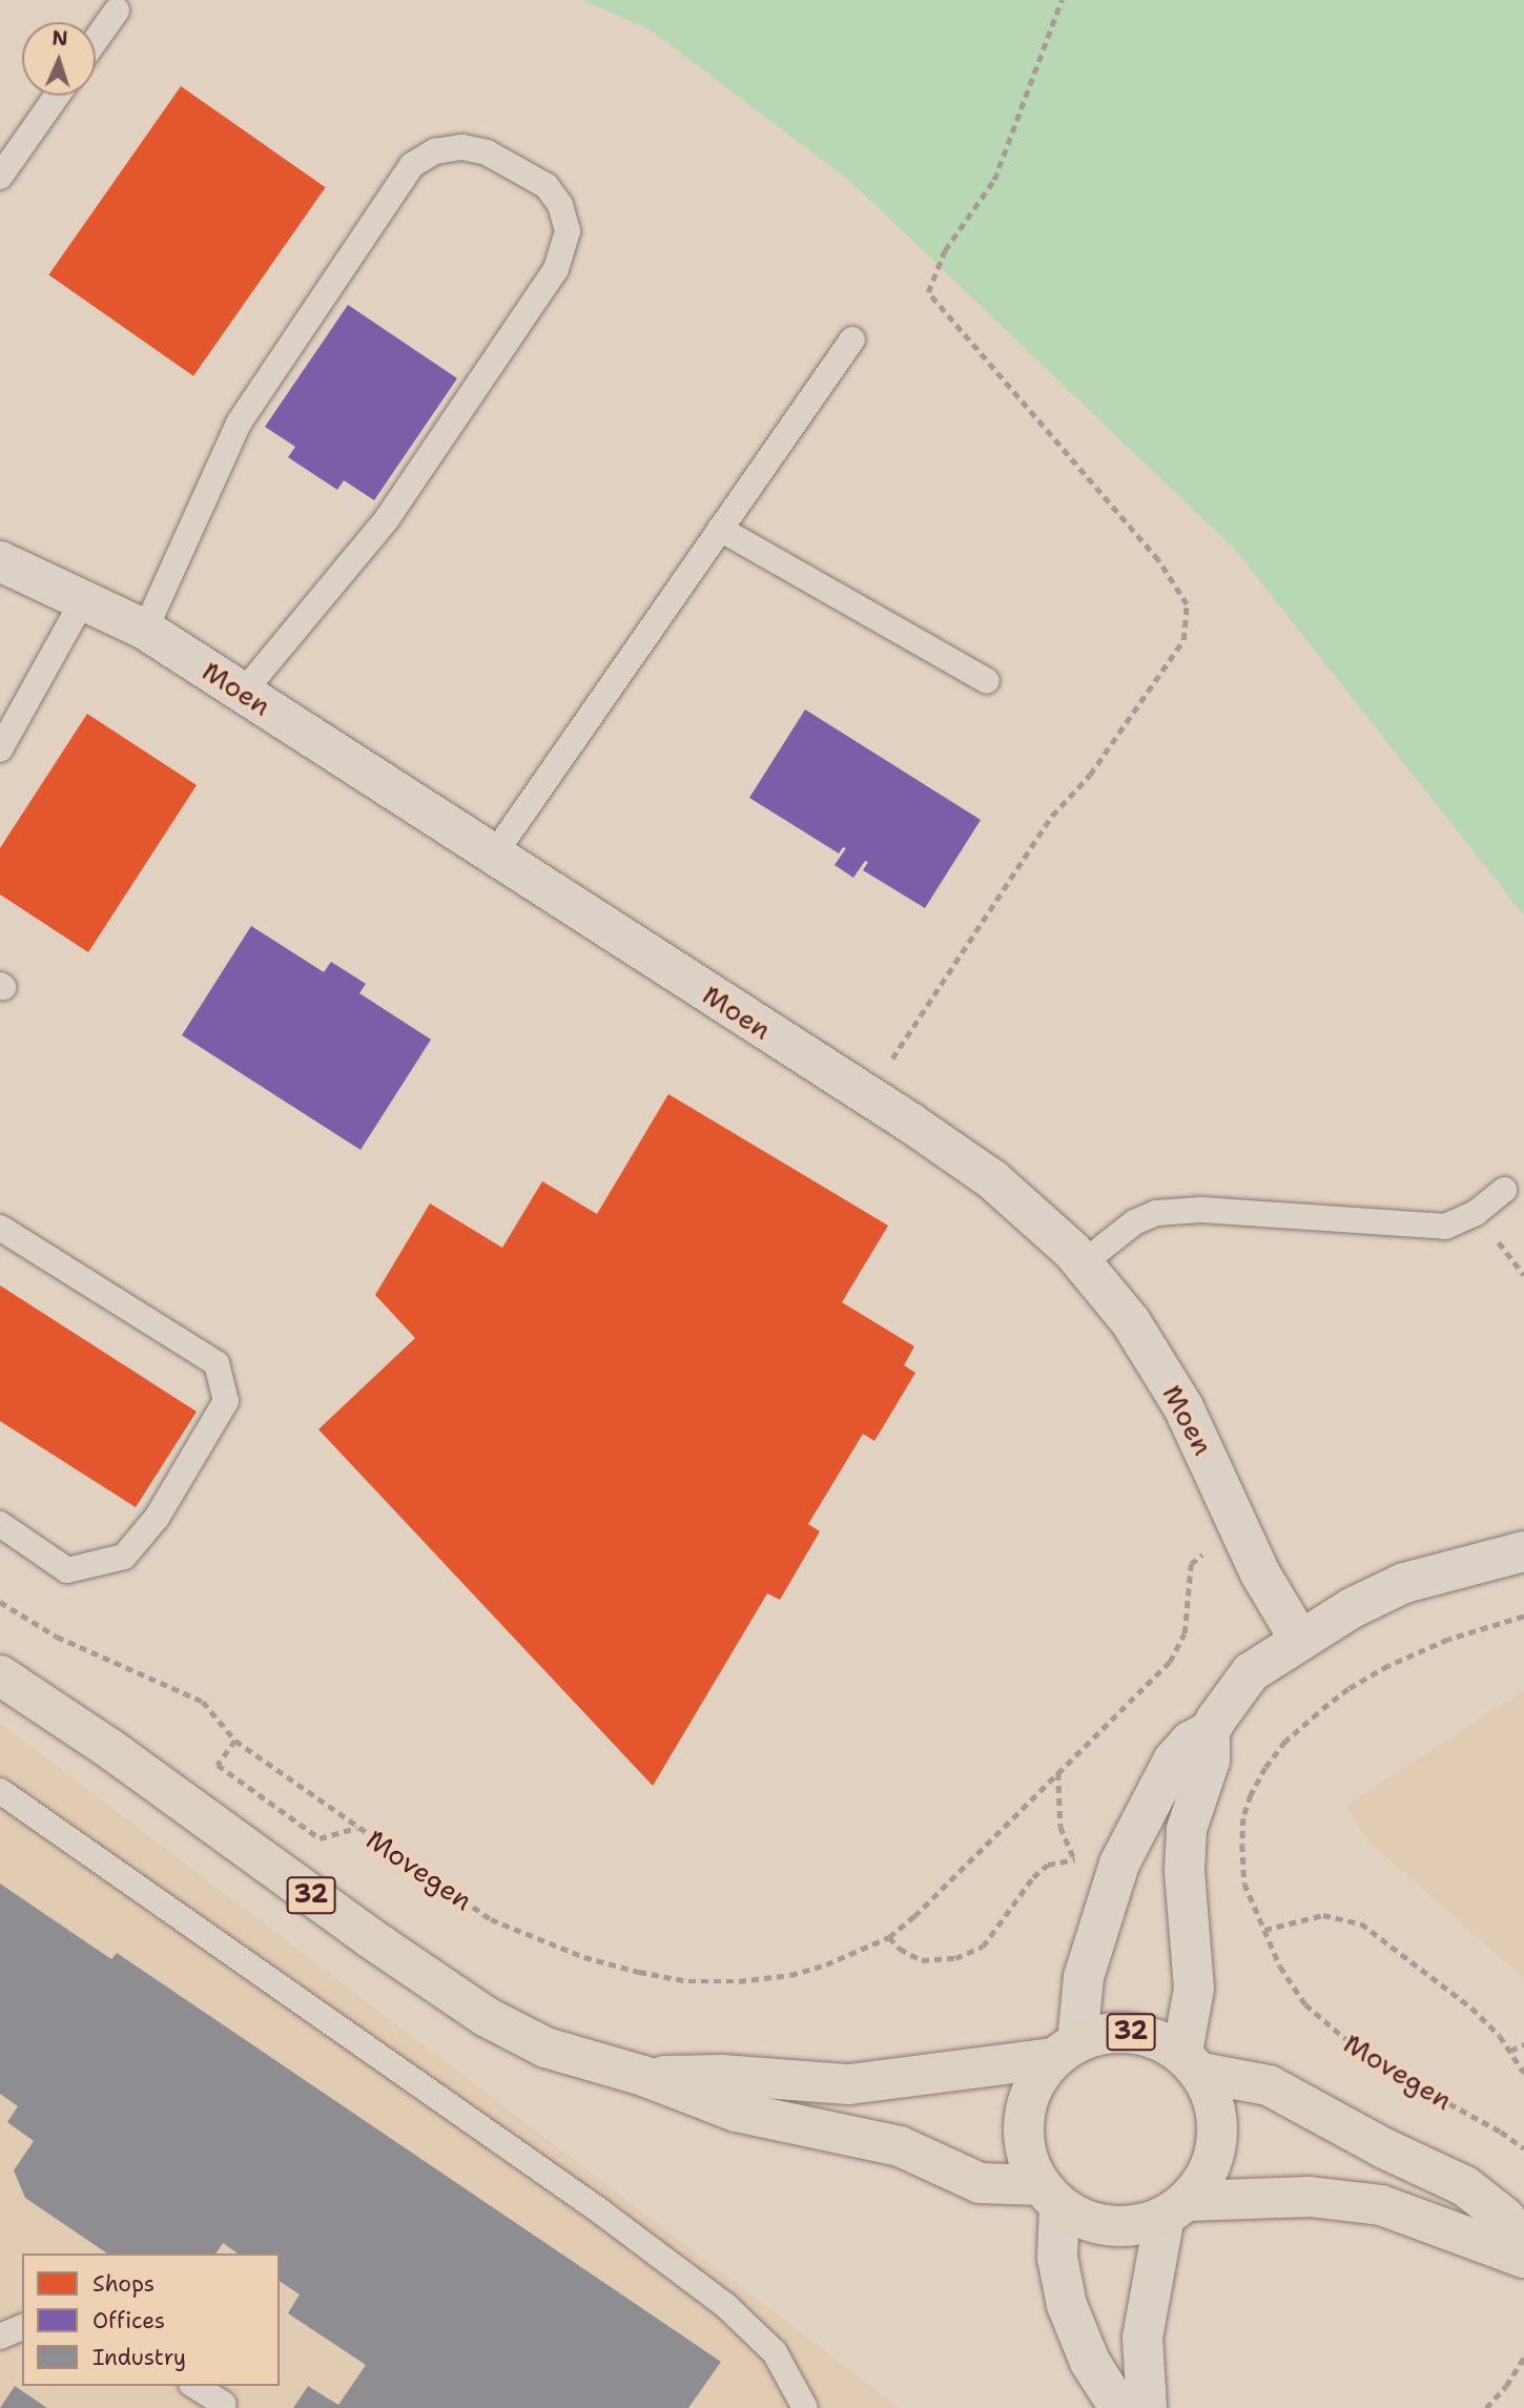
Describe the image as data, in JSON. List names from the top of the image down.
{
  "streets": {
    "main road": ["32"],
    "street": ["Moen"],
    "path": ["Movegen"]
  },
  "legend": ["Shops", "Offices", "Industry"],
  "north": "top"
}
